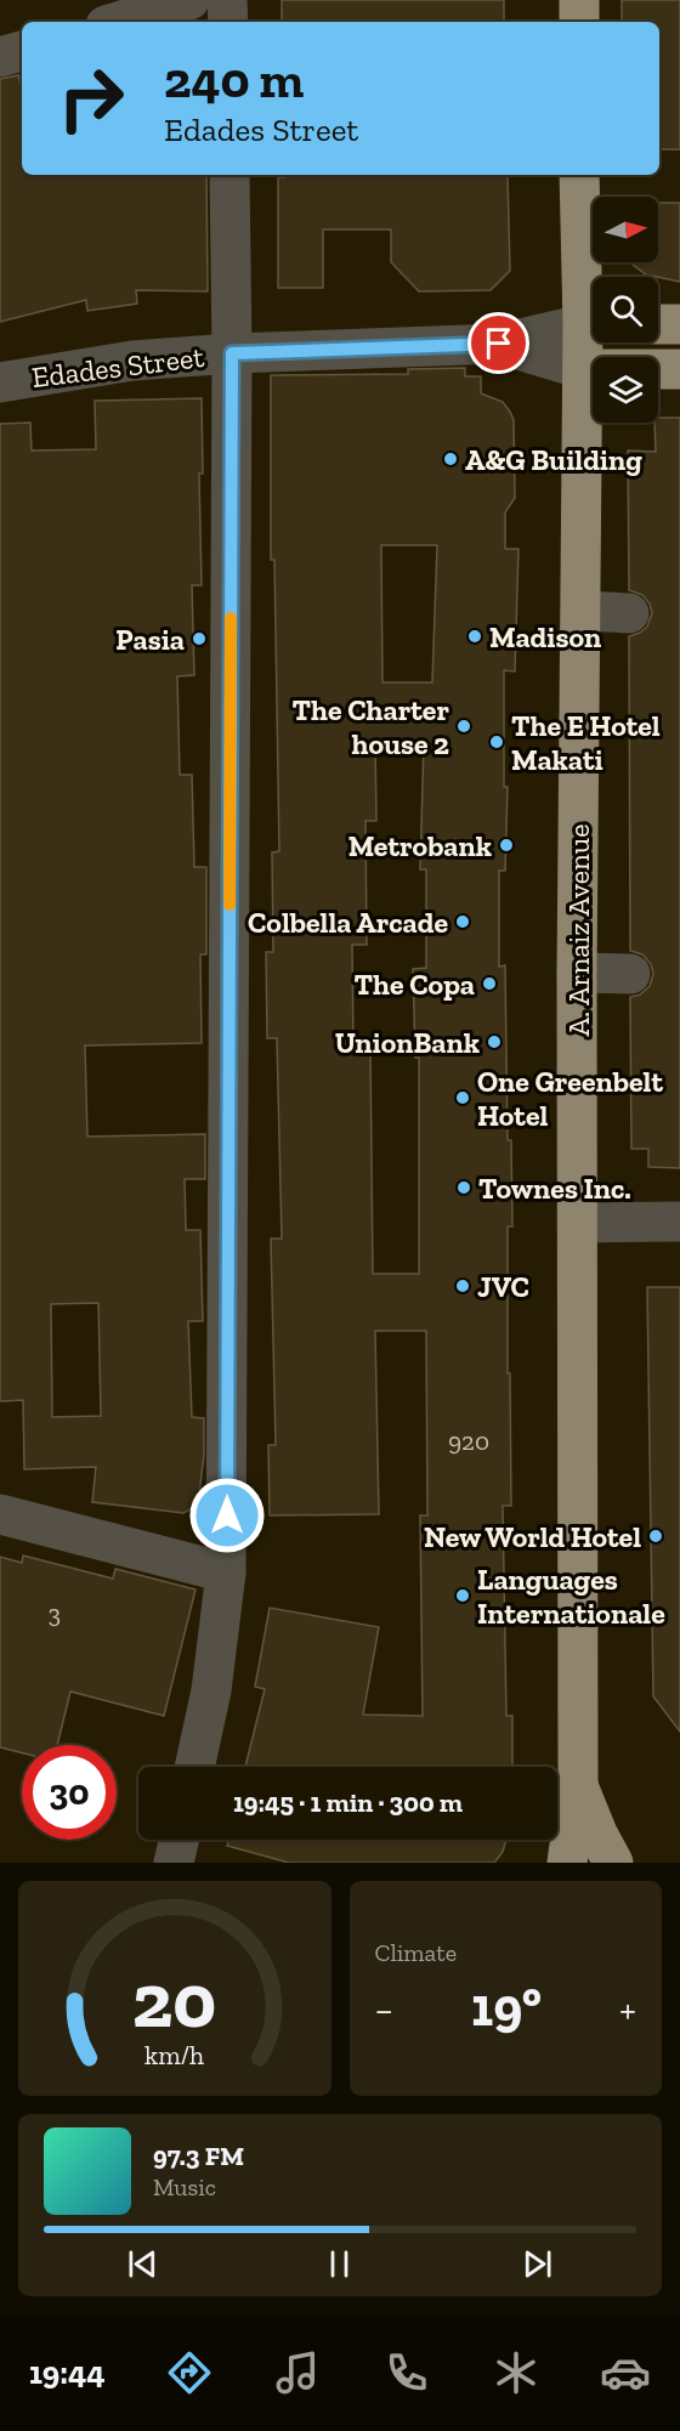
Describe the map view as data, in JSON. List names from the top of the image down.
{
  "streets": {
    "main road": ["A. Arnaiz Avenue"],
    "street": ["Edades Street"]
  },
  "crossings": [
    ["Edades Street", "A. Arnaiz Avenue"]
  ],
  "places": [
    "A&G Building",
    "Madison",
    "Pasia",
    "The Charter house 2",
    "The E Hotel Makati",
    "Metrobank",
    "Colbella Arcade",
    "The Copa",
    "UnionBank",
    "One Greenbelt Hotel",
    "Townes Inc.",
    "JVC",
    "New World Hotel",
    "Languages Internationale"
  ],
  "house_numbers": ["920", "3"],
  "north": "right",
  "page": {
    "turn": ["240 m", "Edades Street"],
    "limit": "30",
    "trip": "19:45 · 1 min · 300 m",
    "tile": "Climate",
    "heat": ["−", "19°", "+"],
    "song": ["97.3 FM", "Music"],
    "tabs": "19:44",
    "gauge": ["20", "km/h"]
  }
}
